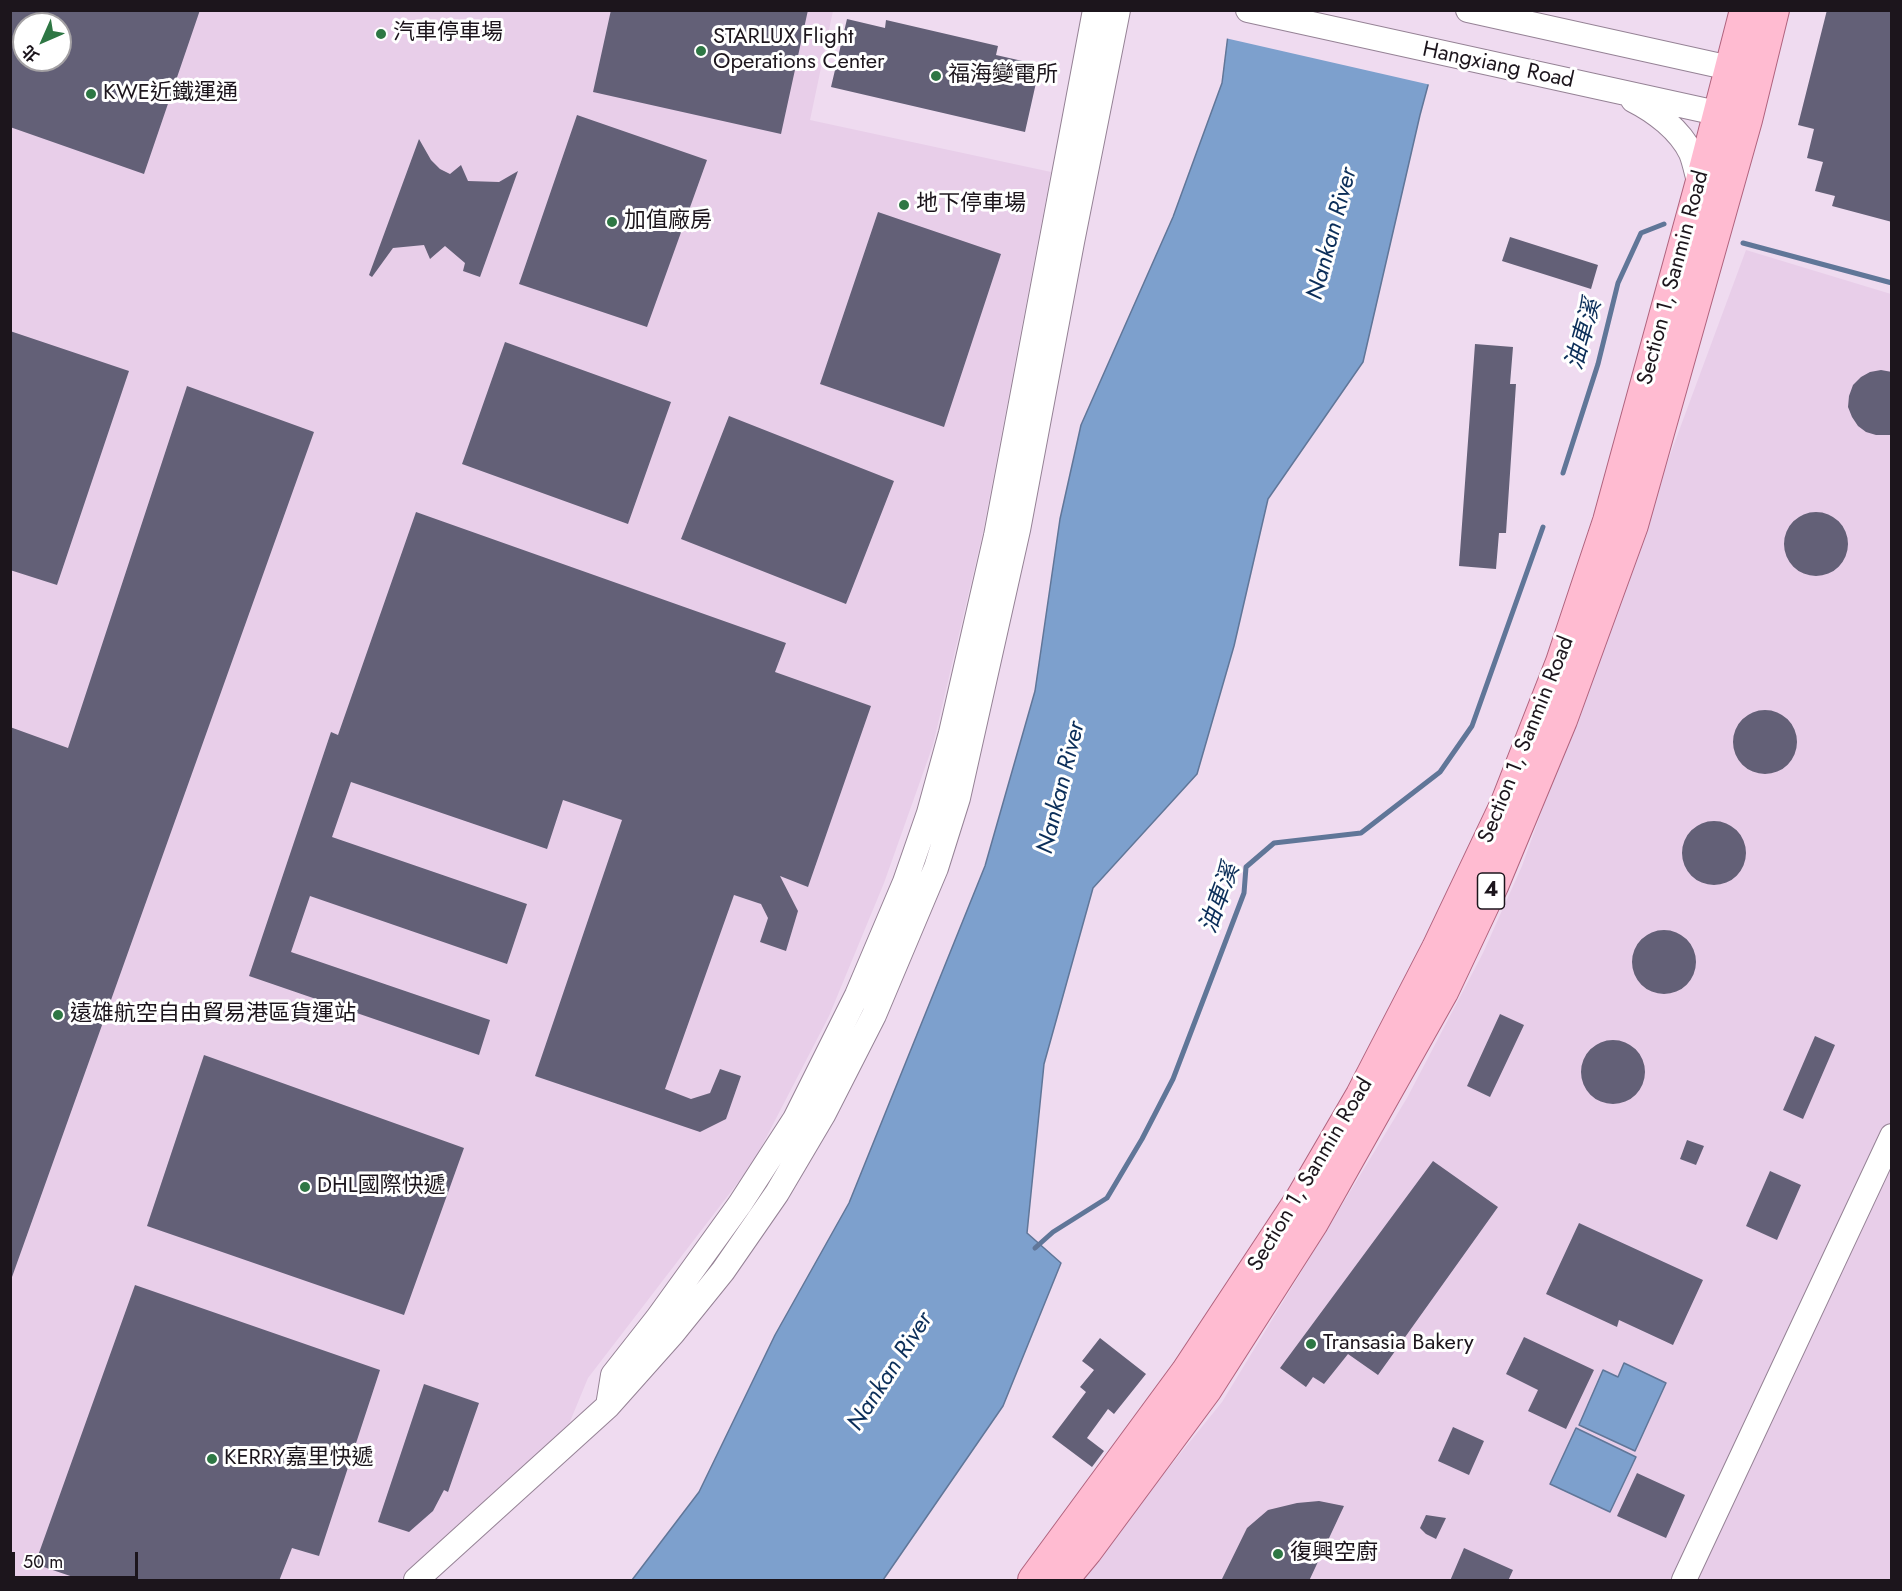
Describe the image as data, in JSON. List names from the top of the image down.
{
  "streets": {
    "main road": ["Section 1, Sanmin Road", "4"],
    "street": ["Hangxiang Road"]
  },
  "crossings": [
    ["Hangxiang Road", "Section 1, Sanmin Road"]
  ],
  "water": ["Nankan River", "油車溪"],
  "places": [
    "汽車停車場",
    "STARLUX Flight Operations Center",
    "福海變電所",
    "KWE近鐵運通",
    "地下停車場",
    "加值廠房",
    "遠雄航空自由貿易港區貨運站",
    "DHL國際快遞",
    "Transasia Bakery",
    "KERRY嘉里快遞",
    "復興空廚"
  ],
  "scale_bar": "50 m",
  "north": "bottom left"
}
